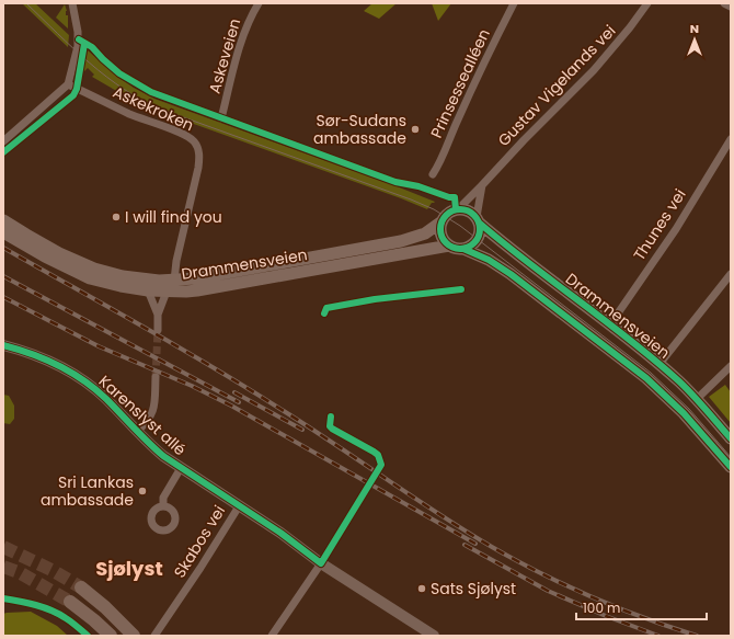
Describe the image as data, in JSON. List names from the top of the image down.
{
  "streets": {
    "main road": ["Drammensveien"],
    "street": [
      "Askeveien",
      "Prinsessealléen",
      "Gustav Vigelands vei",
      "Askekroken",
      "Thunes vei",
      "Karenslyst allé",
      "Skabos vei"
    ]
  },
  "crossings": [
    ["Gustav Vigelands vei", "Drammensveien"],
    ["Askekroken", "Drammensveien"],
    ["Thunes vei", "Drammensveien"],
    ["Karenslyst allé", "Skabos vei"]
  ],
  "districts": ["Sjølyst"],
  "places": [
    "Sør-Sudans ambassade",
    "I will find you",
    "Sri Lankas ambassade",
    "Sats Sjølyst"
  ],
  "scale_bar": "100 m",
  "north": "top"
}
